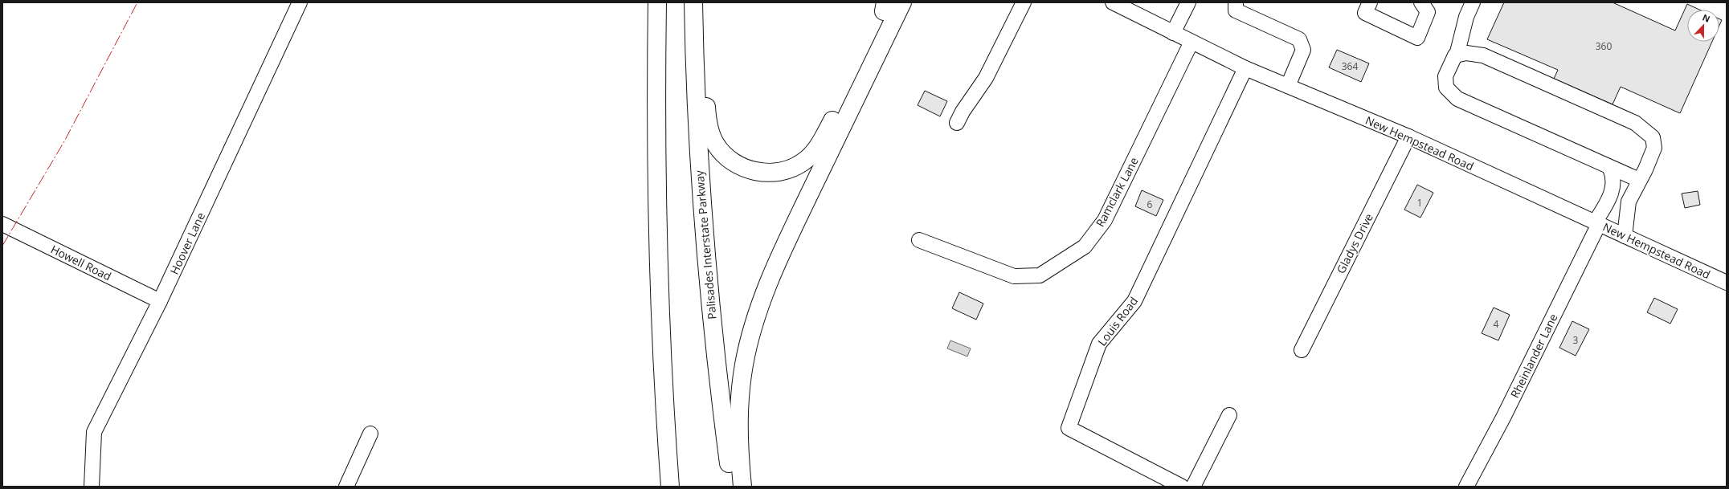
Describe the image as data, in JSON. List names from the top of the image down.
{
  "streets": {
    "highway": ["Palisades Interstate Parkway"],
    "street": [
      "New Hempstead Road",
      "Ramclark Lane",
      "Hoover Lane",
      "Gladys Drive",
      "Howell Road",
      "Louis Road",
      "Rheinlander Lane"
    ]
  },
  "crossings": [
    ["New Hempstead Road", "Ramclark Lane"],
    ["New Hempstead Road", "Gladys Drive"],
    ["New Hempstead Road", "Louis Road"],
    ["New Hempstead Road", "Rheinlander Lane"],
    ["Hoover Lane", "Howell Road"]
  ],
  "house_numbers": [
    "360",
    "364",
    "1",
    "6",
    "4",
    "3"
  ],
  "north": "top"
}
